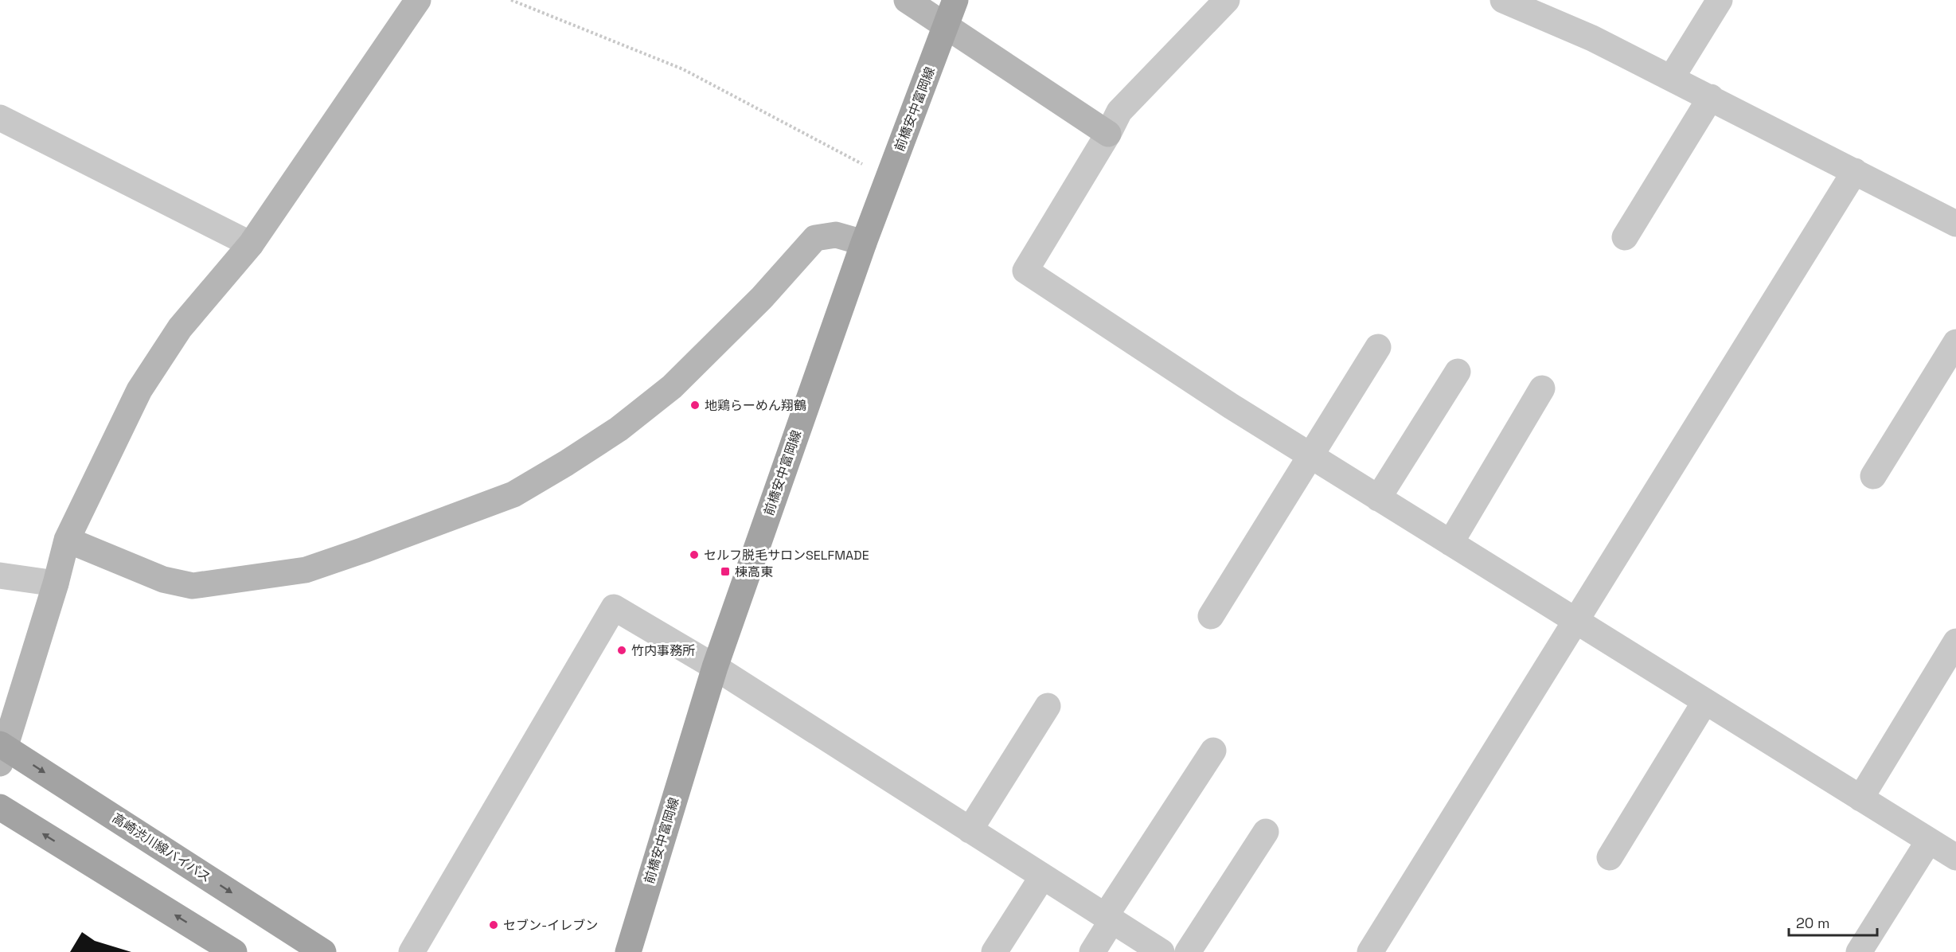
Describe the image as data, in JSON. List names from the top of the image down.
{
  "streets": {
    "main road": ["前橋安中富岡線", "高崎渋川線バイパス"]
  },
  "places": {
    "other": [
      "地鶏らーめん翔鶴",
      "セルフ脱毛サロンSELFMADE",
      "竹内事務所",
      "セブン-イレブン"
    ],
    "transit": ["棟高東"]
  },
  "scale_bar": "20 m"
}
